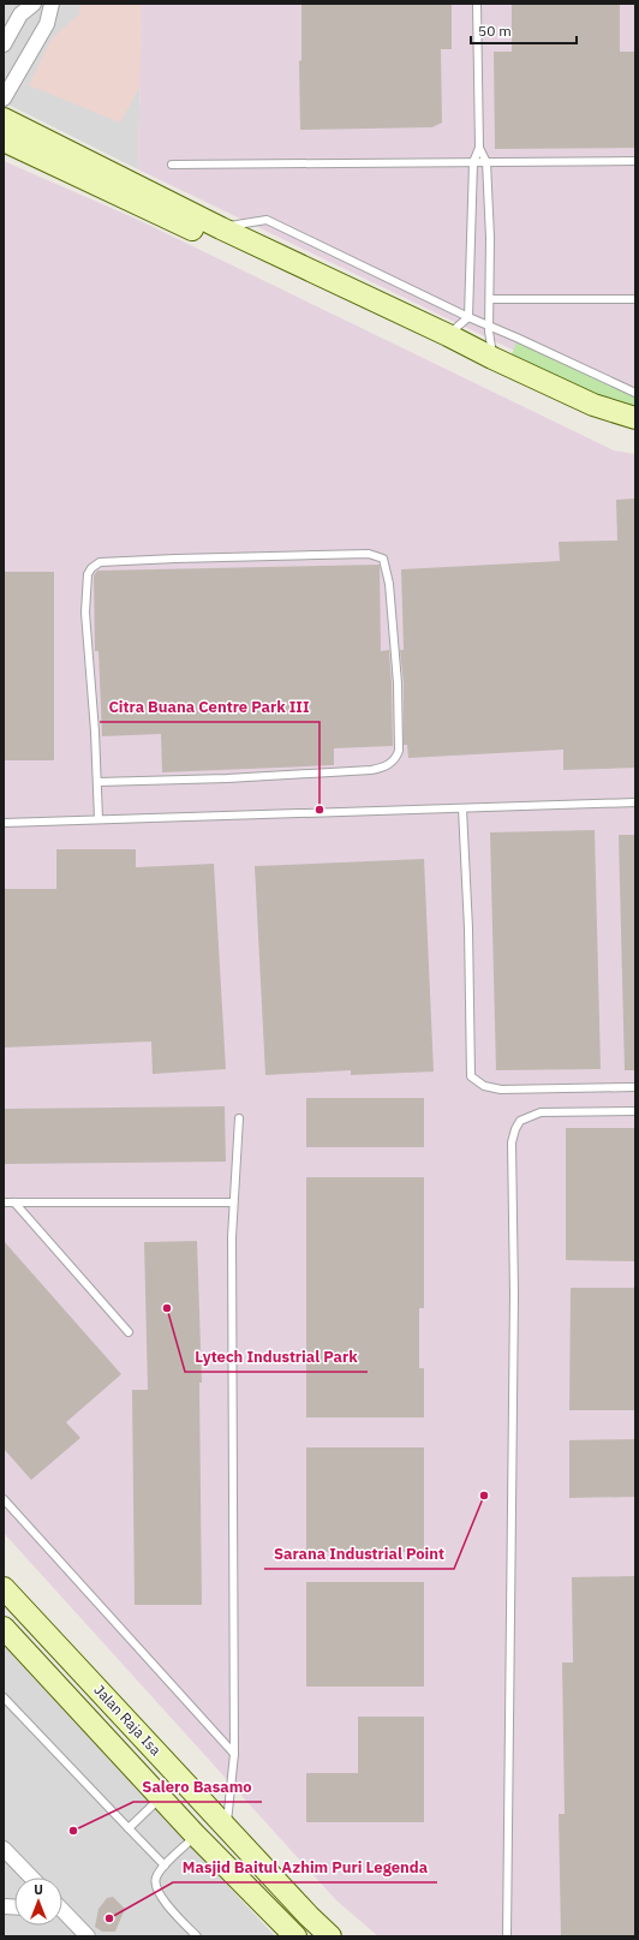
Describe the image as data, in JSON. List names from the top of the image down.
{
  "streets": {
    "main road": ["Jalan Raja Isa"]
  },
  "places": [
    "Citra Buana Centre Park III",
    "Lytech Industrial Park",
    "Sarana Industrial Point",
    "Salero Basamo",
    "Masjid Baitul Azhim Puri Legenda"
  ],
  "scale_bar": "50 m",
  "north": "top"
}
